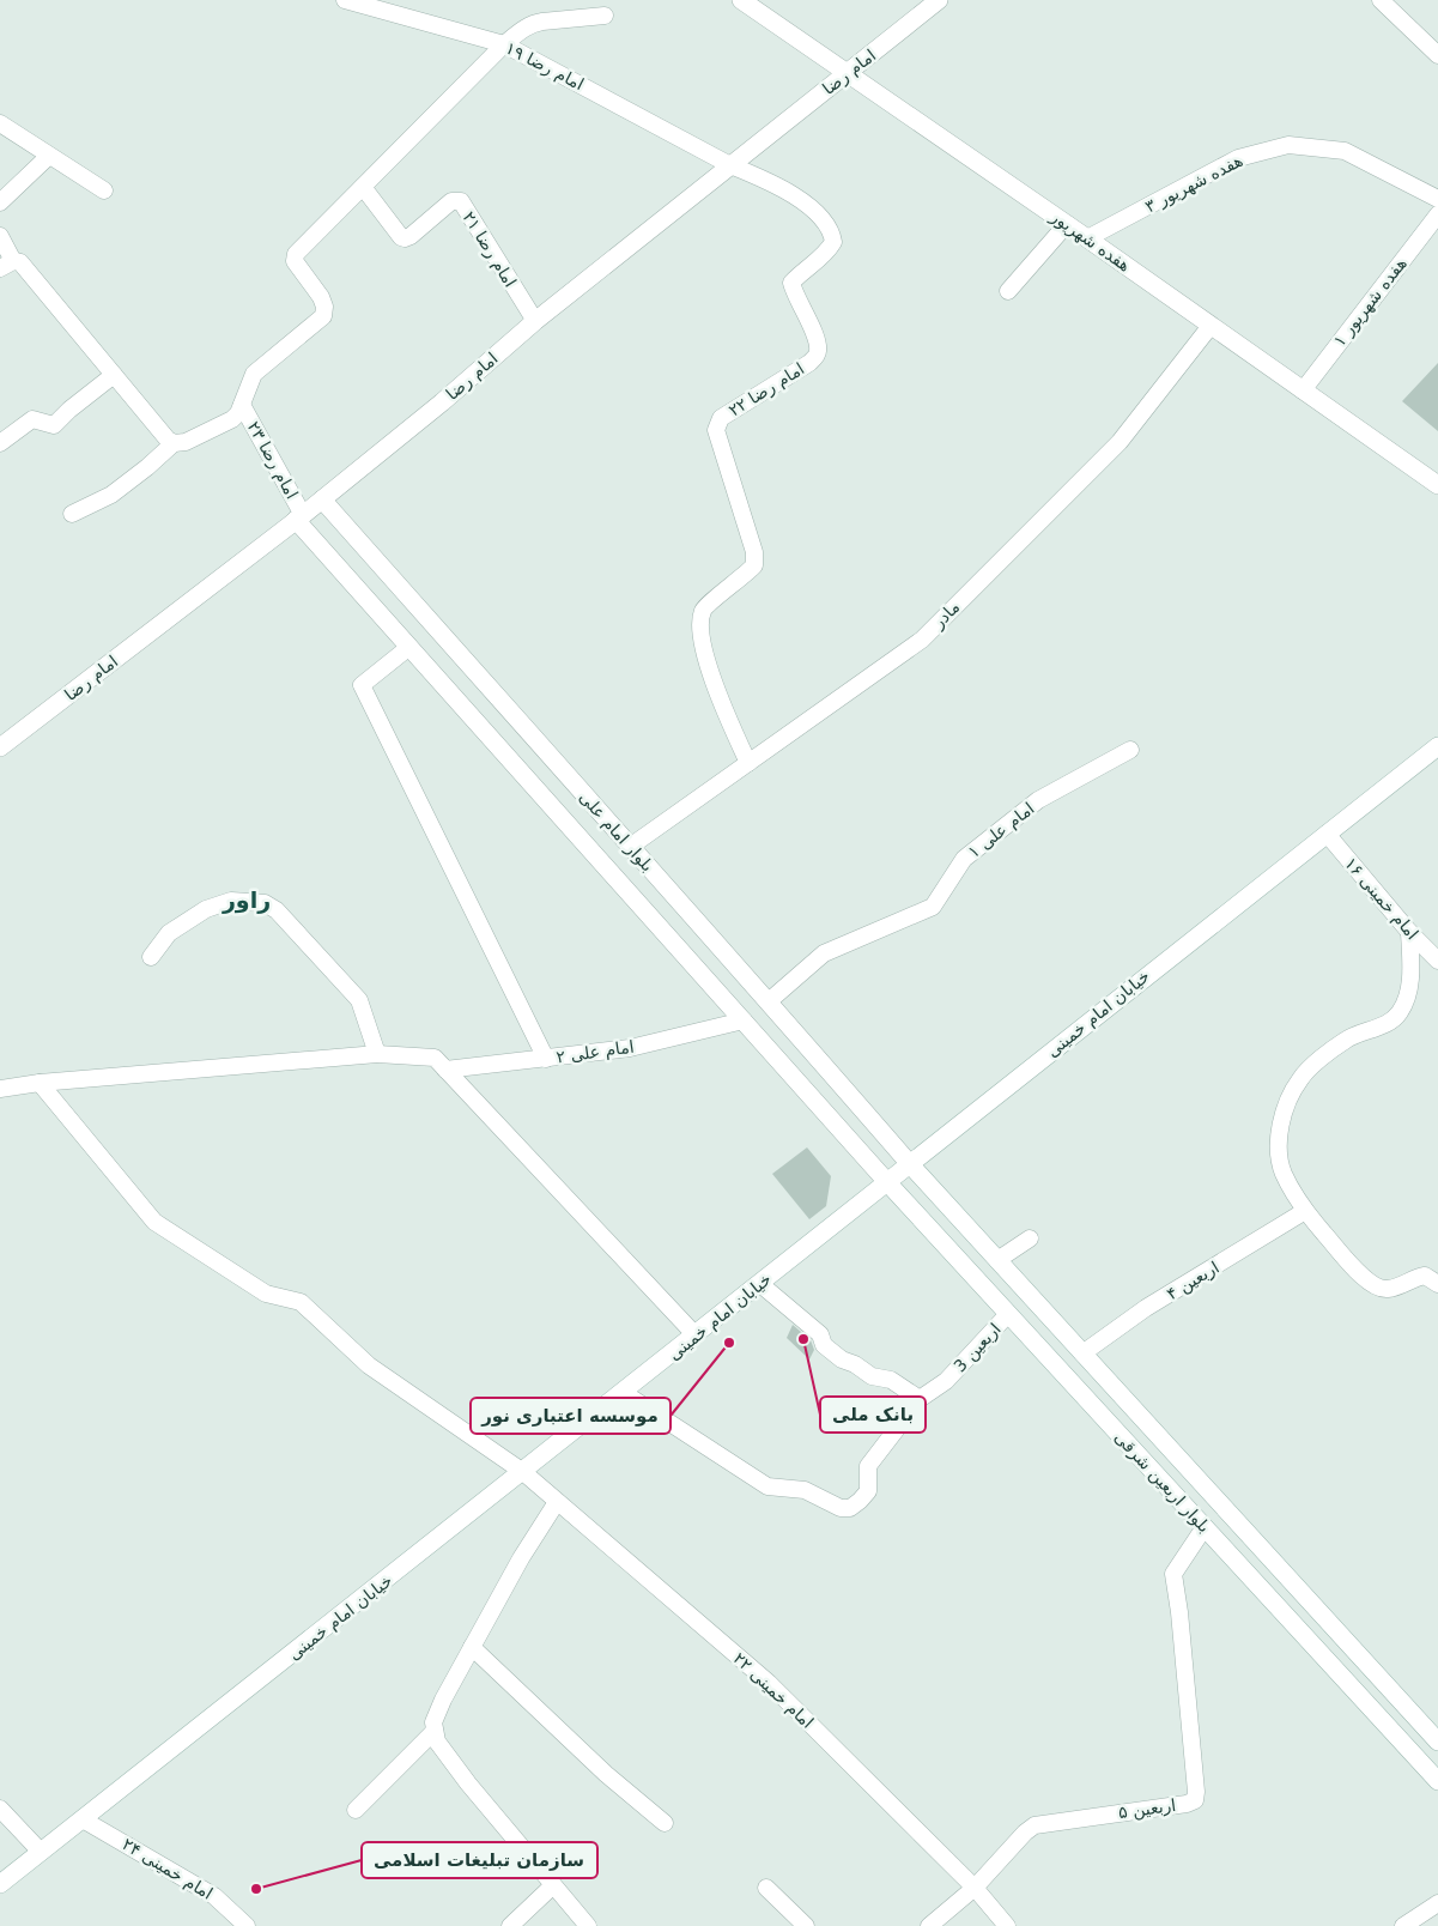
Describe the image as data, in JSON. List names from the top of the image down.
{
  "streets": {
    "street": [
      "امام رضا ۱۹",
      "امام رضا",
      "هفده شهریور ۳",
      "هفده شهریور",
      "امام رضا ۲۱",
      "هفده شهریور ۱",
      "امام رضا ۲۲",
      "امام رضا ۲۳",
      "مادر",
      "امام علی ۱",
      "بلوار امام علی",
      "امام خمینی ۱۶",
      "خیابان امام خمینی",
      "امام علی ۲",
      "اربعین ۴",
      "اربعین 3",
      "بلوار اربعین شرقی",
      "امام خمینی ۲۲",
      "اربعین ۵",
      "امام خمینی ۲۴"
    ]
  },
  "crossings": [
    ["امام رضا ۱۹", "امام رضا"],
    ["امام رضا ۱۹", "امام رضا ۲۲"],
    ["امام رضا", "هفده شهریور"],
    ["امام رضا", "امام رضا ۲۱"],
    ["امام رضا", "امام رضا ۲۲"],
    ["امام رضا", "امام رضا ۲۳"],
    ["امام رضا", "بلوار امام علی"],
    ["هفده شهریور ۳", "هفده شهریور"],
    ["هفده شهریور", "هفده شهریور ۱"],
    ["هفده شهریور", "مادر"],
    ["امام رضا ۲۲", "مادر"],
    ["امام رضا ۲۳", "بلوار امام علی"],
    ["مادر", "بلوار امام علی"],
    ["امام علی ۱", "بلوار امام علی"],
    ["بلوار امام علی", "خیابان امام خمینی"],
    ["بلوار امام علی", "امام علی ۲"],
    ["بلوار امام علی", "بلوار اربعین شرقی"],
    ["امام خمینی ۱۶", "خیابان امام خمینی"],
    ["خیابان امام خمینی", "اربعین 3"],
    ["خیابان امام خمینی", "بلوار اربعین شرقی"],
    ["خیابان امام خمینی", "امام خمینی ۲۲"],
    ["خیابان امام خمینی", "امام خمینی ۲۴"],
    ["اربعین ۴", "بلوار اربعین شرقی"],
    ["اربعین 3", "بلوار اربعین شرقی"],
    ["بلوار اربعین شرقی", "اربعین ۵"],
    ["امام خمینی ۲۲", "اربعین ۵"]
  ],
  "districts": ["راور"],
  "places": ["بانک ملی", "موسسه اعتباری نور", "سازمان تبلیغات اسلامی"]
}
